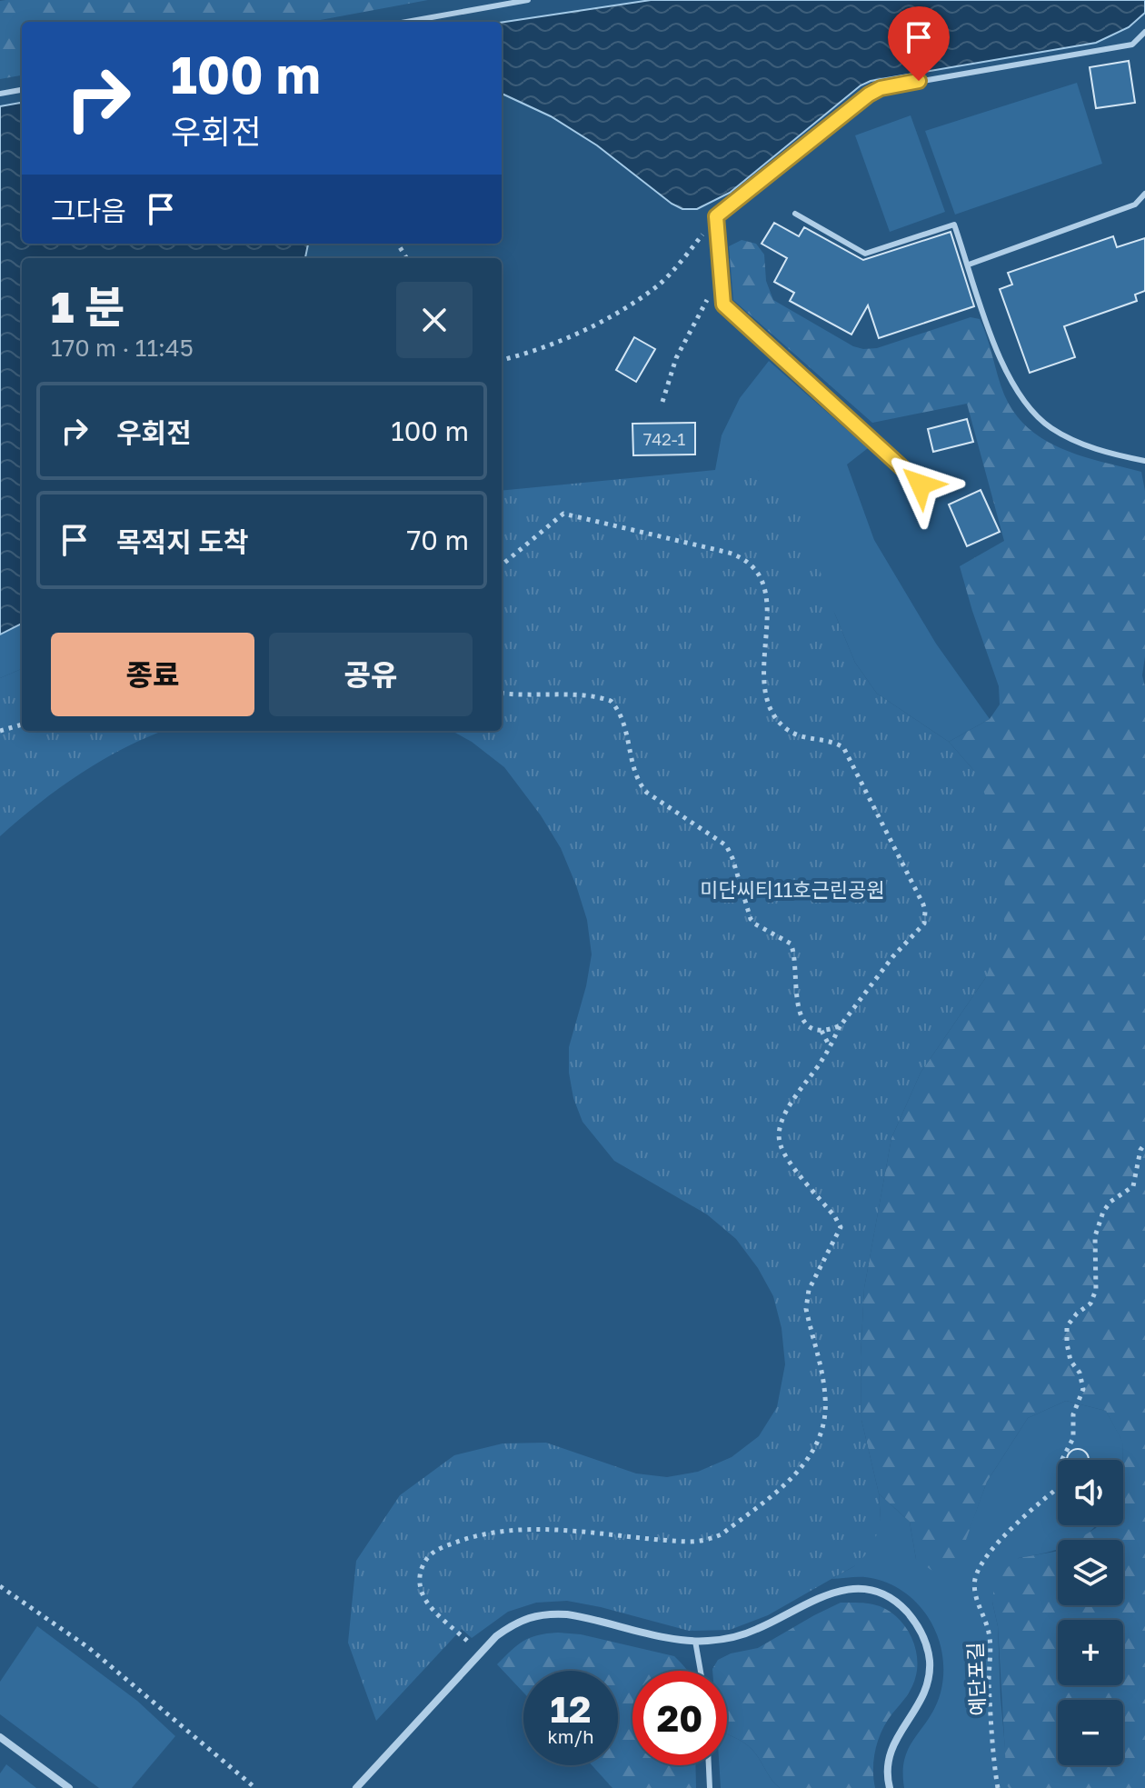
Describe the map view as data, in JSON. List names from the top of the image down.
{
  "streets": {
    "path": ["예단포길"]
  },
  "parks": ["미단씨티11호근린공원"],
  "house_numbers": ["742-1"],
  "page": {
    "turn": ["100 m", "우회전"],
    "then": "그다음",
    "heading": ["1 분", "170 m · 11:45"],
    "list": [
      {
        "name": "우회전",
        "value": "100 m"
      },
      {
        "name": "목적지 도착",
        "value": "70 m"
      }
    ],
    "buttons": ["종료", "공유"],
    "map_buttons": ["+", "−"],
    "speed": "12 km/h",
    "limit": "20"
  }
}
